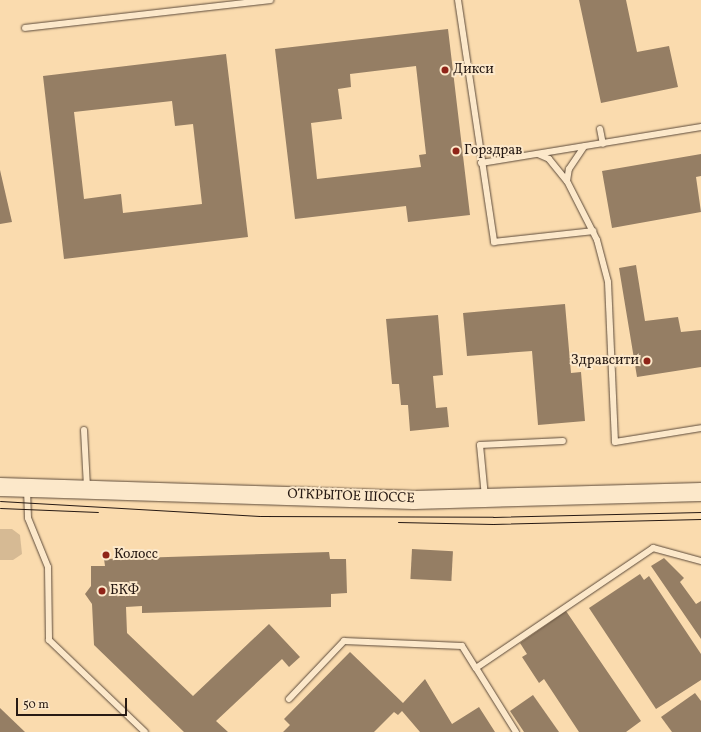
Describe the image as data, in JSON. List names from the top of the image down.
{
  "streets": {
    "main road": ["ОТКРЫТОЕ ШОССЕ"]
  },
  "places": [
    "Дикси",
    "Горздрав",
    "Здравсити",
    "Колосс",
    "БКФ"
  ],
  "scale_bar": "50 m"
}
